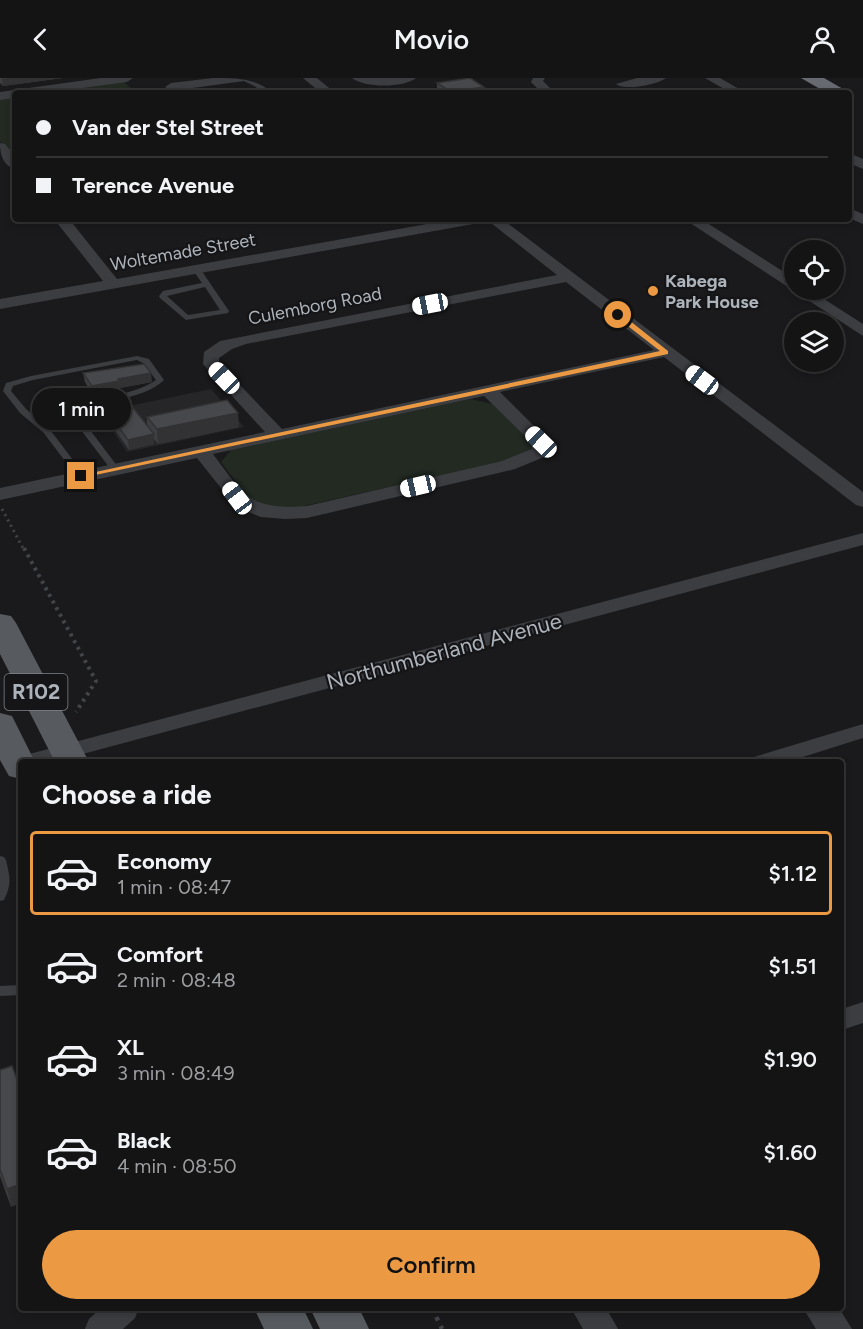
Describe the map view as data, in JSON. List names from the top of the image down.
{
  "streets": {
    "main road": ["R102"],
    "street": ["Woltemade Street", "Culemborg Road", "Northumberland Avenue"]
  },
  "crossings": [
    ["Northumberland Avenue", "R102"]
  ],
  "places": ["Kabega Park House"],
  "page": {
    "header": "Movio",
    "banner": ["Van der Stel Street", "Terence Avenue"],
    "bubble": "1 min",
    "heading": "Choose a ride",
    "list": [
      {
        "name": "Economy",
        "note": "1 min · 08:47",
        "value": "$1.12"
      },
      {
        "name": "Comfort",
        "note": "2 min · 08:48",
        "value": "$1.51"
      },
      {
        "name": "XL",
        "note": "3 min · 08:49",
        "value": "$1.90"
      },
      {
        "name": "Black",
        "note": "4 min · 08:50",
        "value": "$1.60"
      }
    ],
    "buttons": "Confirm"
  }
}
